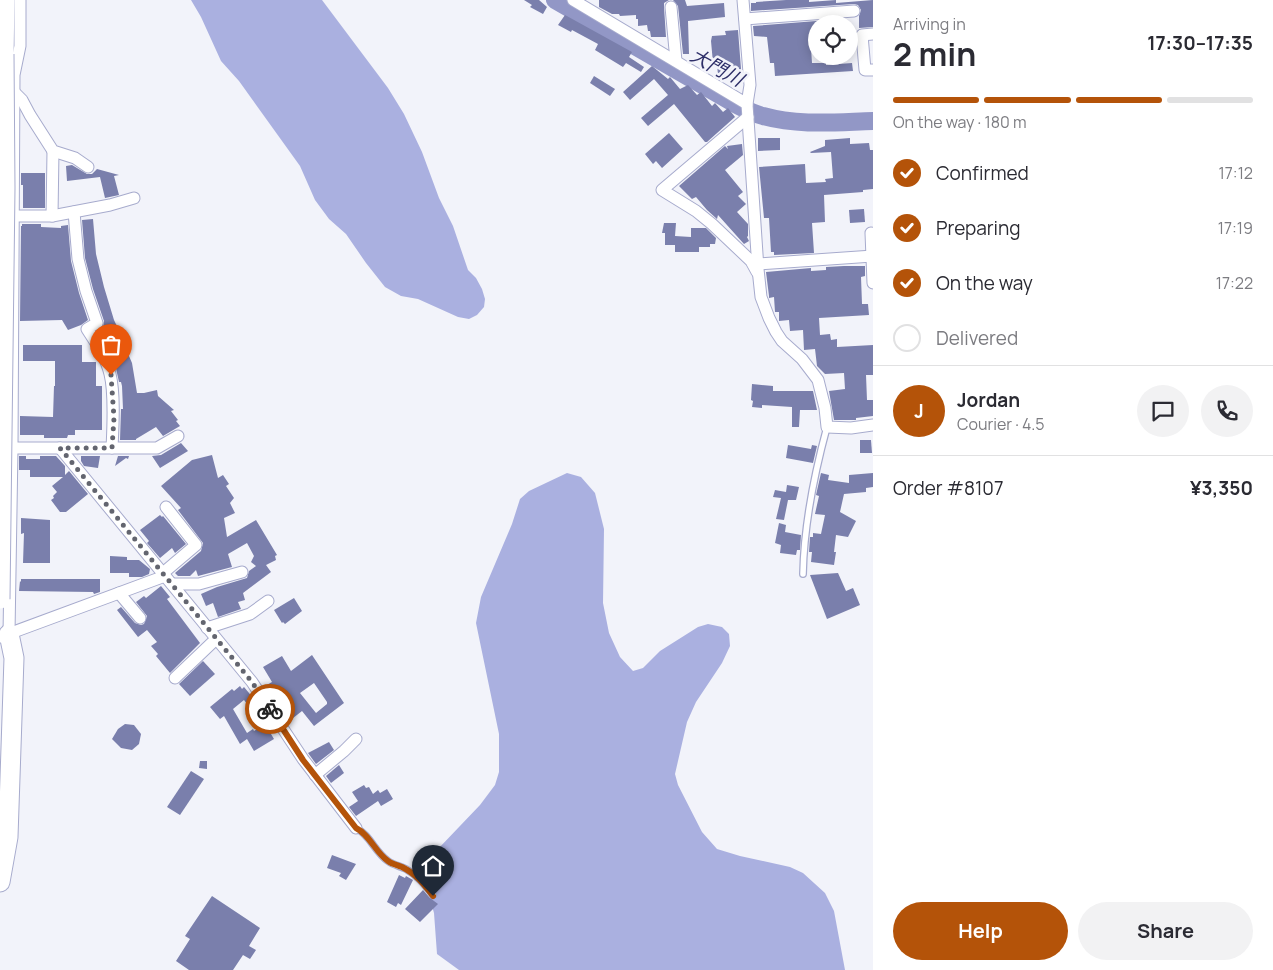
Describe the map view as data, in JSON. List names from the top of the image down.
{
  "water": ["大門川"],
  "page": {
    "heading": ["2 min", "Arriving in", "17:30–17:35"],
    "panel": [
      "Jordan",
      "Courier · 4.5",
      "Order #8107",
      "¥3,350"
    ],
    "bar": "On the way · 180 m",
    "list": [
      ["Confirmed", "17:12"],
      ["Preparing", "17:19"],
      ["On the way", "17:22"],
      "Delivered"
    ],
    "round": "J",
    "buttons": ["Help", "Share"]
  }
}
